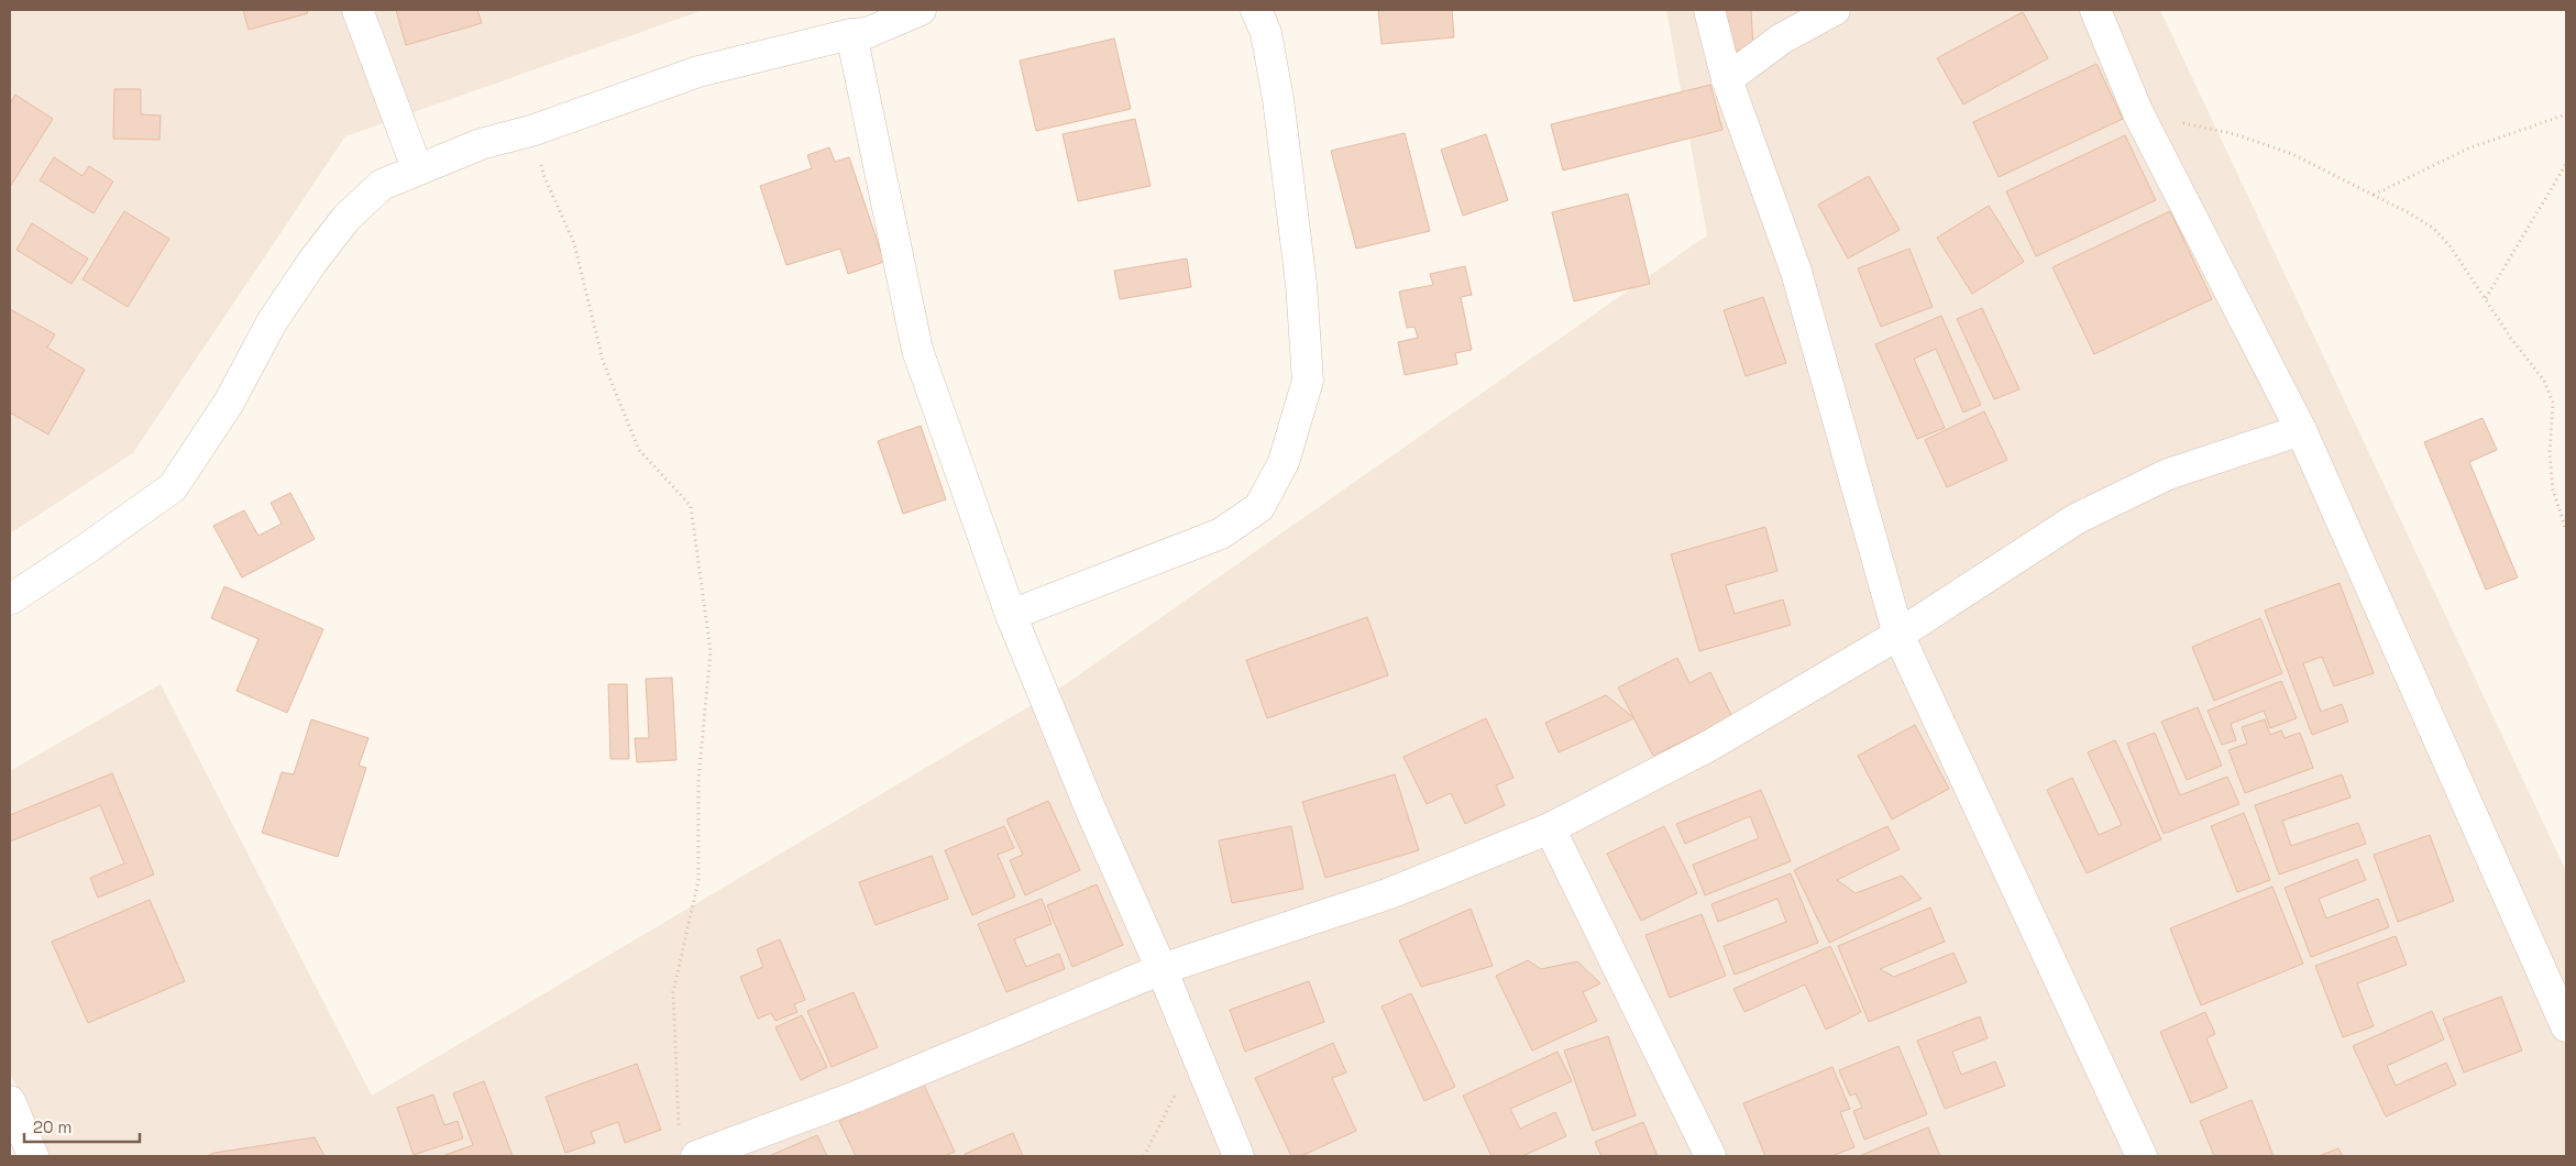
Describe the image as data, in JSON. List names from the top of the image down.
{
  "scale_bar": "20 m"
}
